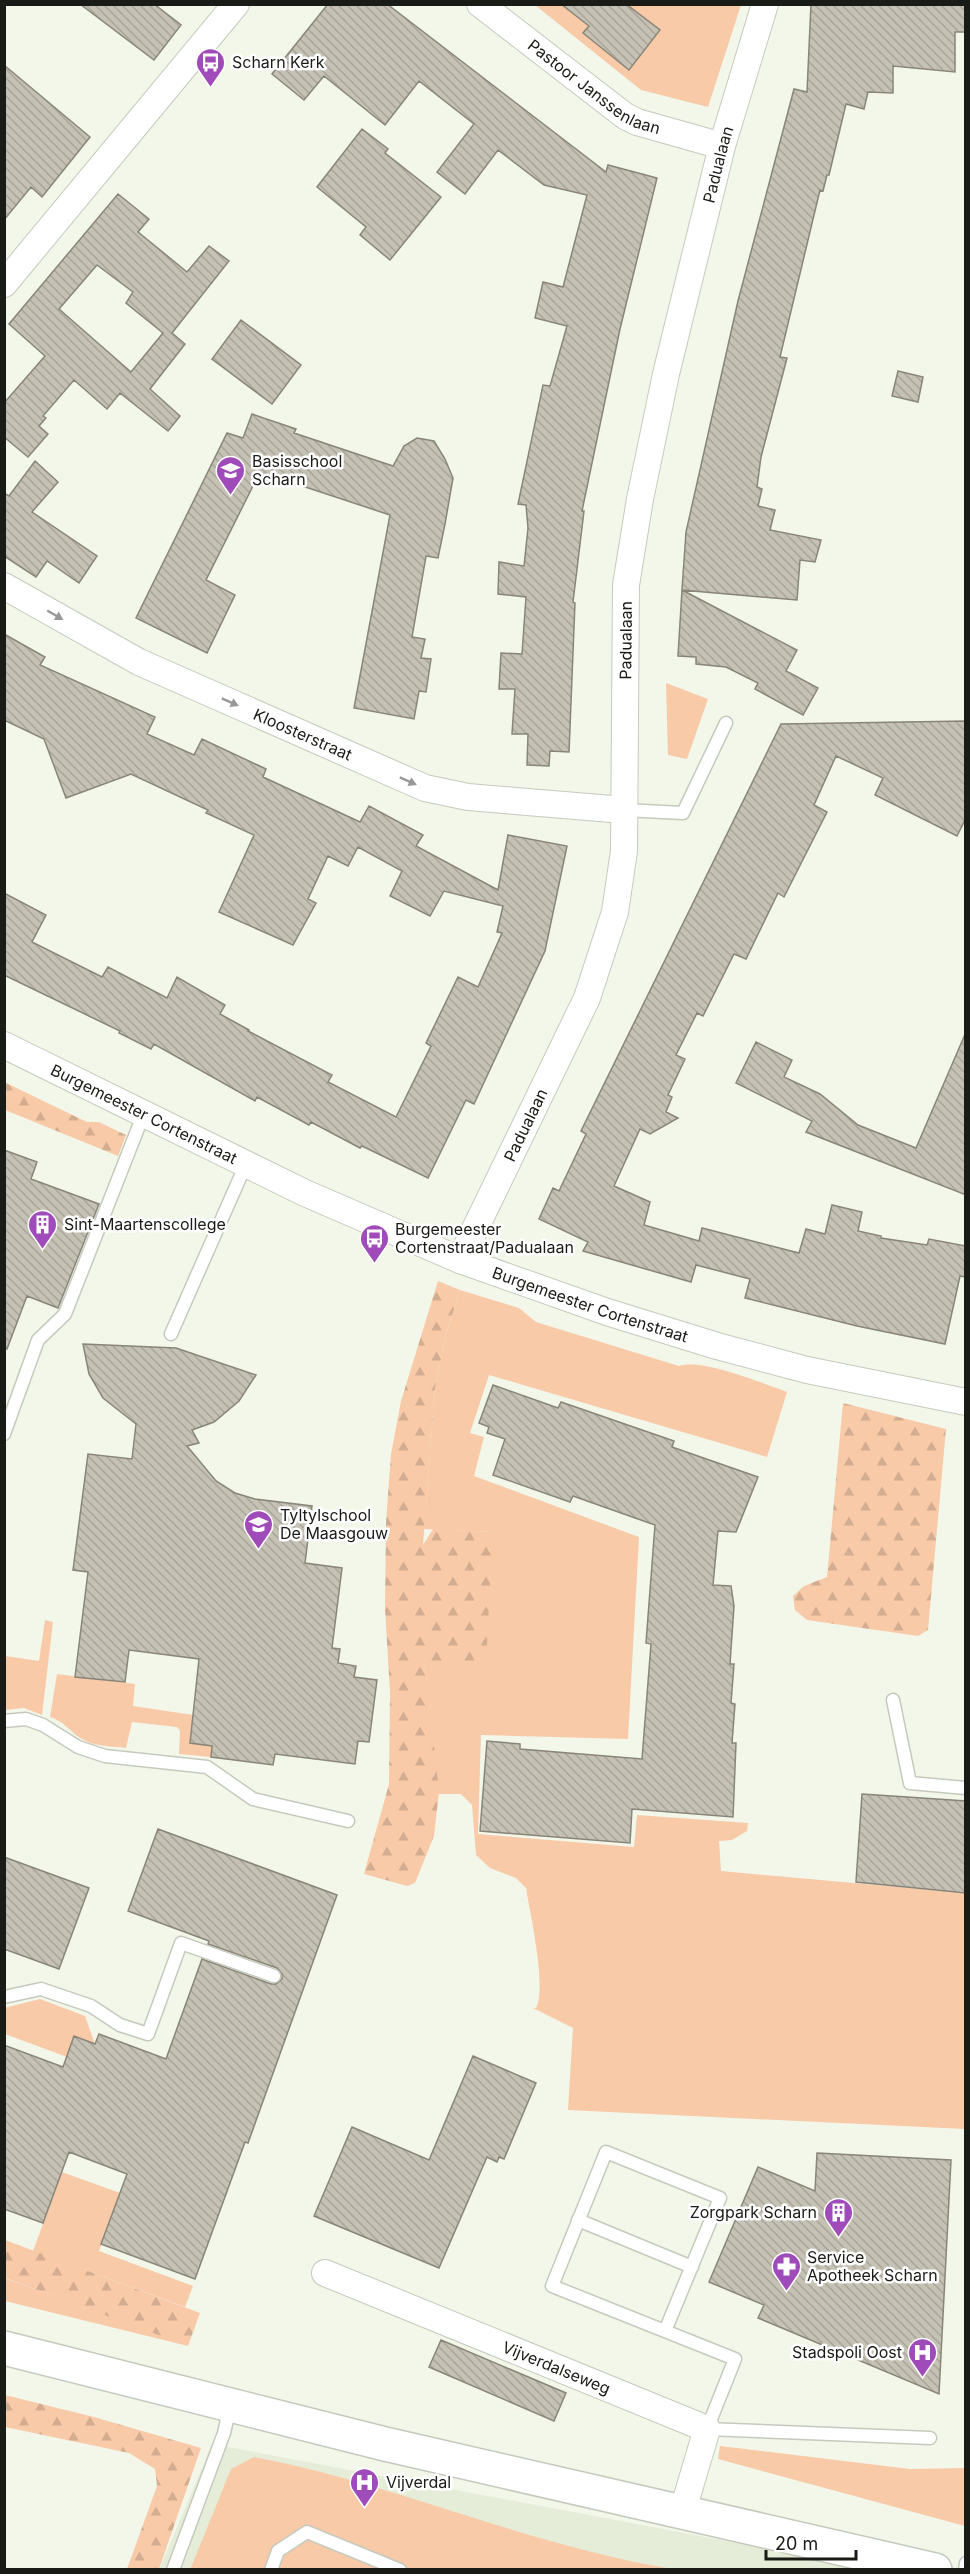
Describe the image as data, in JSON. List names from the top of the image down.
{
  "streets": {
    "street": [
      "Pastoor Janssenlaan",
      "Padualaan",
      "Kloosterstraat",
      "Burgemeester Cortenstraat",
      "Vijverdalseweg"
    ]
  },
  "crossings": [
    ["Pastoor Janssenlaan", "Padualaan"],
    ["Padualaan", "Kloosterstraat"],
    ["Padualaan", "Burgemeester Cortenstraat"]
  ],
  "one_way": ["Kloosterstraat"],
  "places": {
    "bus stop": ["Scharn Kerk", "Burgemeester Cortenstraat/Padualaan"],
    "school or university": ["Basisschool Scharn", "Tyltylschool De Maasgouw"],
    "building": ["Sint-Maartenscollege", "Zorgpark Scharn"],
    "pharmacy": ["Service Apotheek Scharn"],
    "hospital": ["Stadspoli Oost", "Vijverdal"]
  },
  "scale_bar": "20 m"
}
